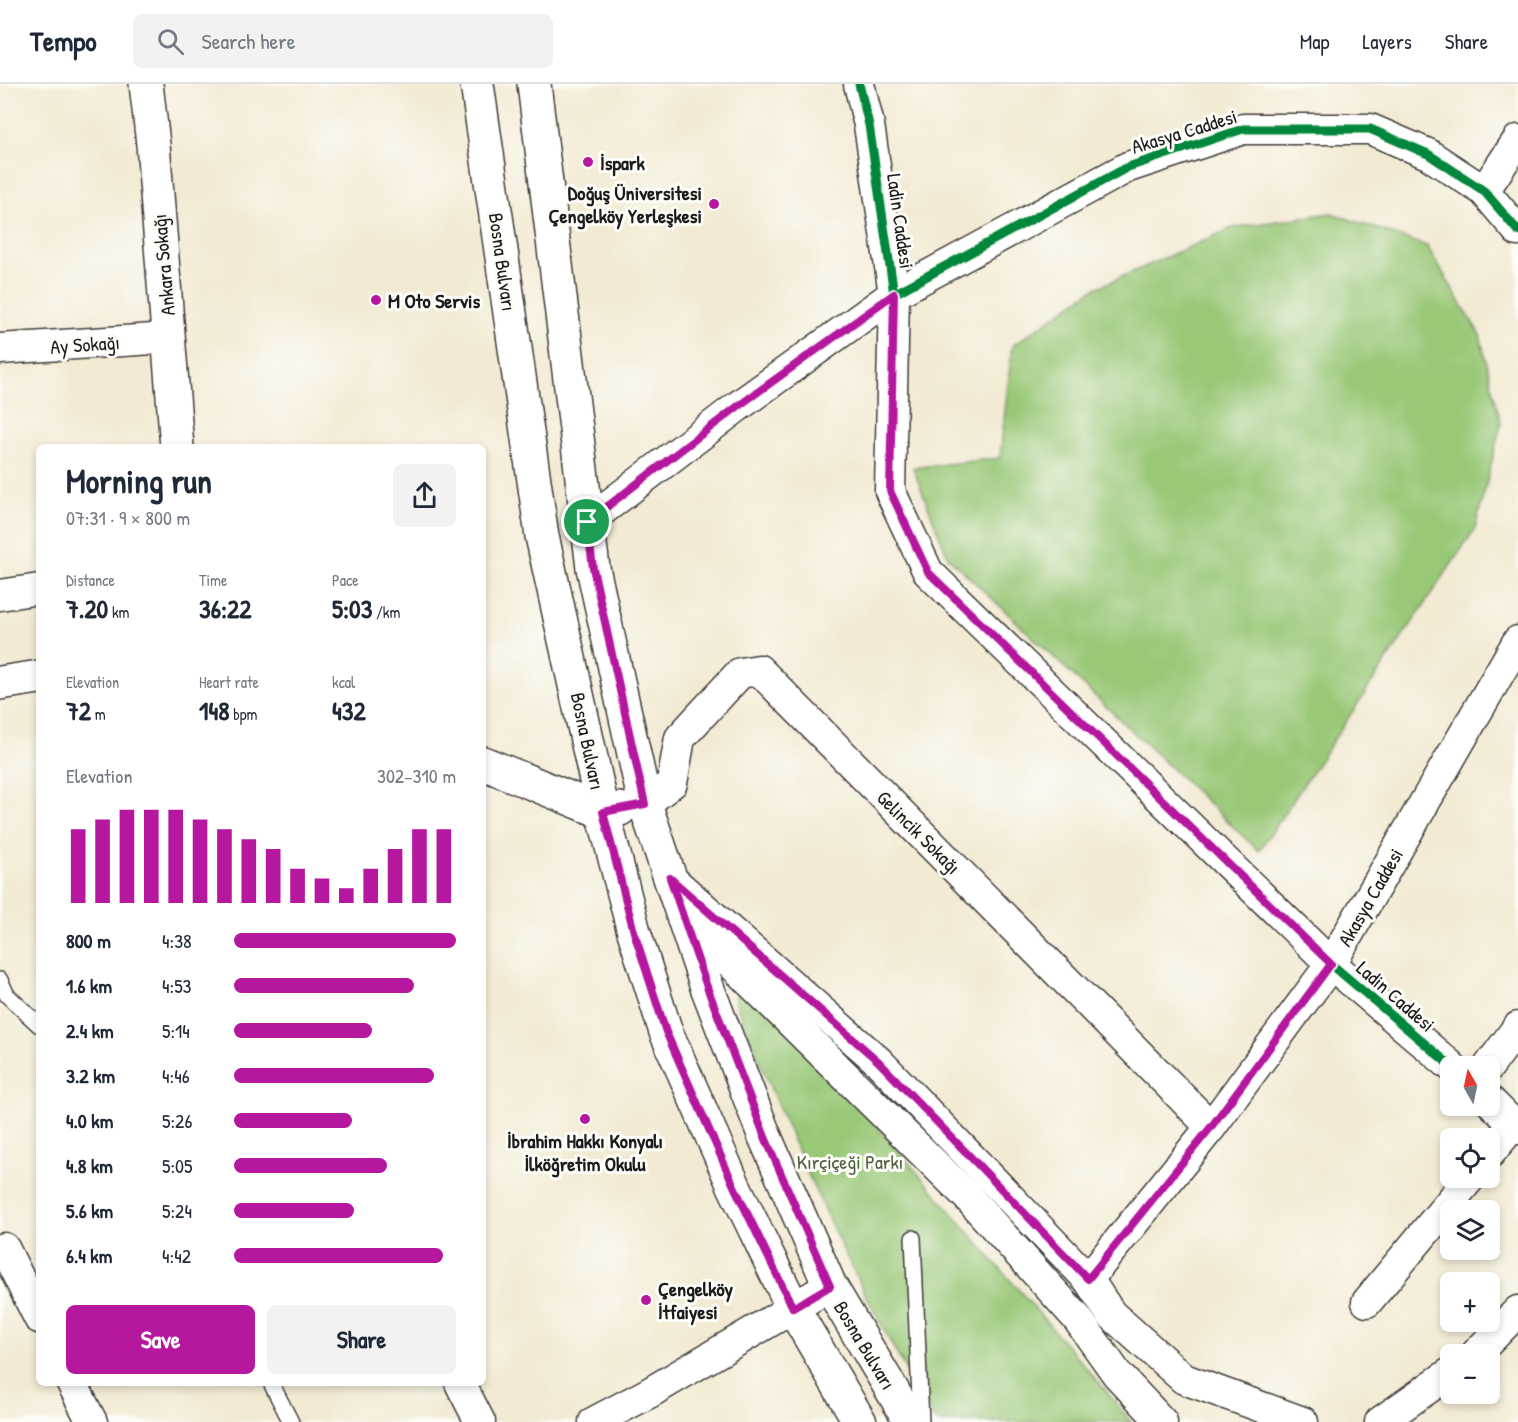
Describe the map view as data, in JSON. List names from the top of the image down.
{
  "streets": {
    "main road": ["Bosna Bulvarı", "Ankara Sokağı"],
    "street": [
      "Akasya Caddesi",
      "Ladin Caddesi",
      "Ay Sokağı",
      "Gelincik Sokağı"
    ]
  },
  "crossings": [
    ["Akasya Caddesi", "Ladin Caddesi"],
    ["Akasya Caddesi", "Bosna Bulvarı"],
    ["Akasya Caddesi", "Gelincik Sokağı"],
    ["Bosna Bulvarı", "Gelincik Sokağı"],
    ["Ankara Sokağı", "Ay Sokağı"]
  ],
  "parks": ["Kırçiçeği Parkı"],
  "places": [
    "İspark",
    "Doğuş Üniversitesi Çengelköy Yerleşkesi",
    "M Oto Servis",
    "İbrahim Hakkı Konyalı İlköğretim Okulu",
    "Çengelköy İtfaiyesi"
  ],
  "north": "top",
  "page": {
    "header": "Tempo",
    "search": "Search here",
    "nav": ["Map", "Layers", "Share"],
    "heading": ["Morning run", "07:31 · 9 × 800 m"],
    "stats": [
      ["Distance", "7.20 km"],
      ["Time", "36:22"],
      ["Pace", "5:03 /km"],
      ["Elevation", "72 m"],
      ["Heart rate", "148 bpm"],
      ["kcal", "432"]
    ],
    "chart": ["Elevation", "302–310 m"],
    "list": [
      {
        "name": "800 m",
        "note": "4:38"
      },
      {
        "name": "1.6 km",
        "note": "4:53"
      },
      {
        "name": "2.4 km",
        "note": "5:14"
      },
      {
        "name": "3.2 km",
        "note": "4:46"
      },
      {
        "name": "4.0 km",
        "note": "5:26"
      },
      {
        "name": "4.8 km",
        "note": "5:05"
      },
      {
        "name": "5.6 km",
        "note": "5:24"
      },
      {
        "name": "6.4 km",
        "note": "4:42"
      }
    ],
    "map_buttons": ["+", "−"],
    "buttons": ["Save", "Share"]
  }
}
